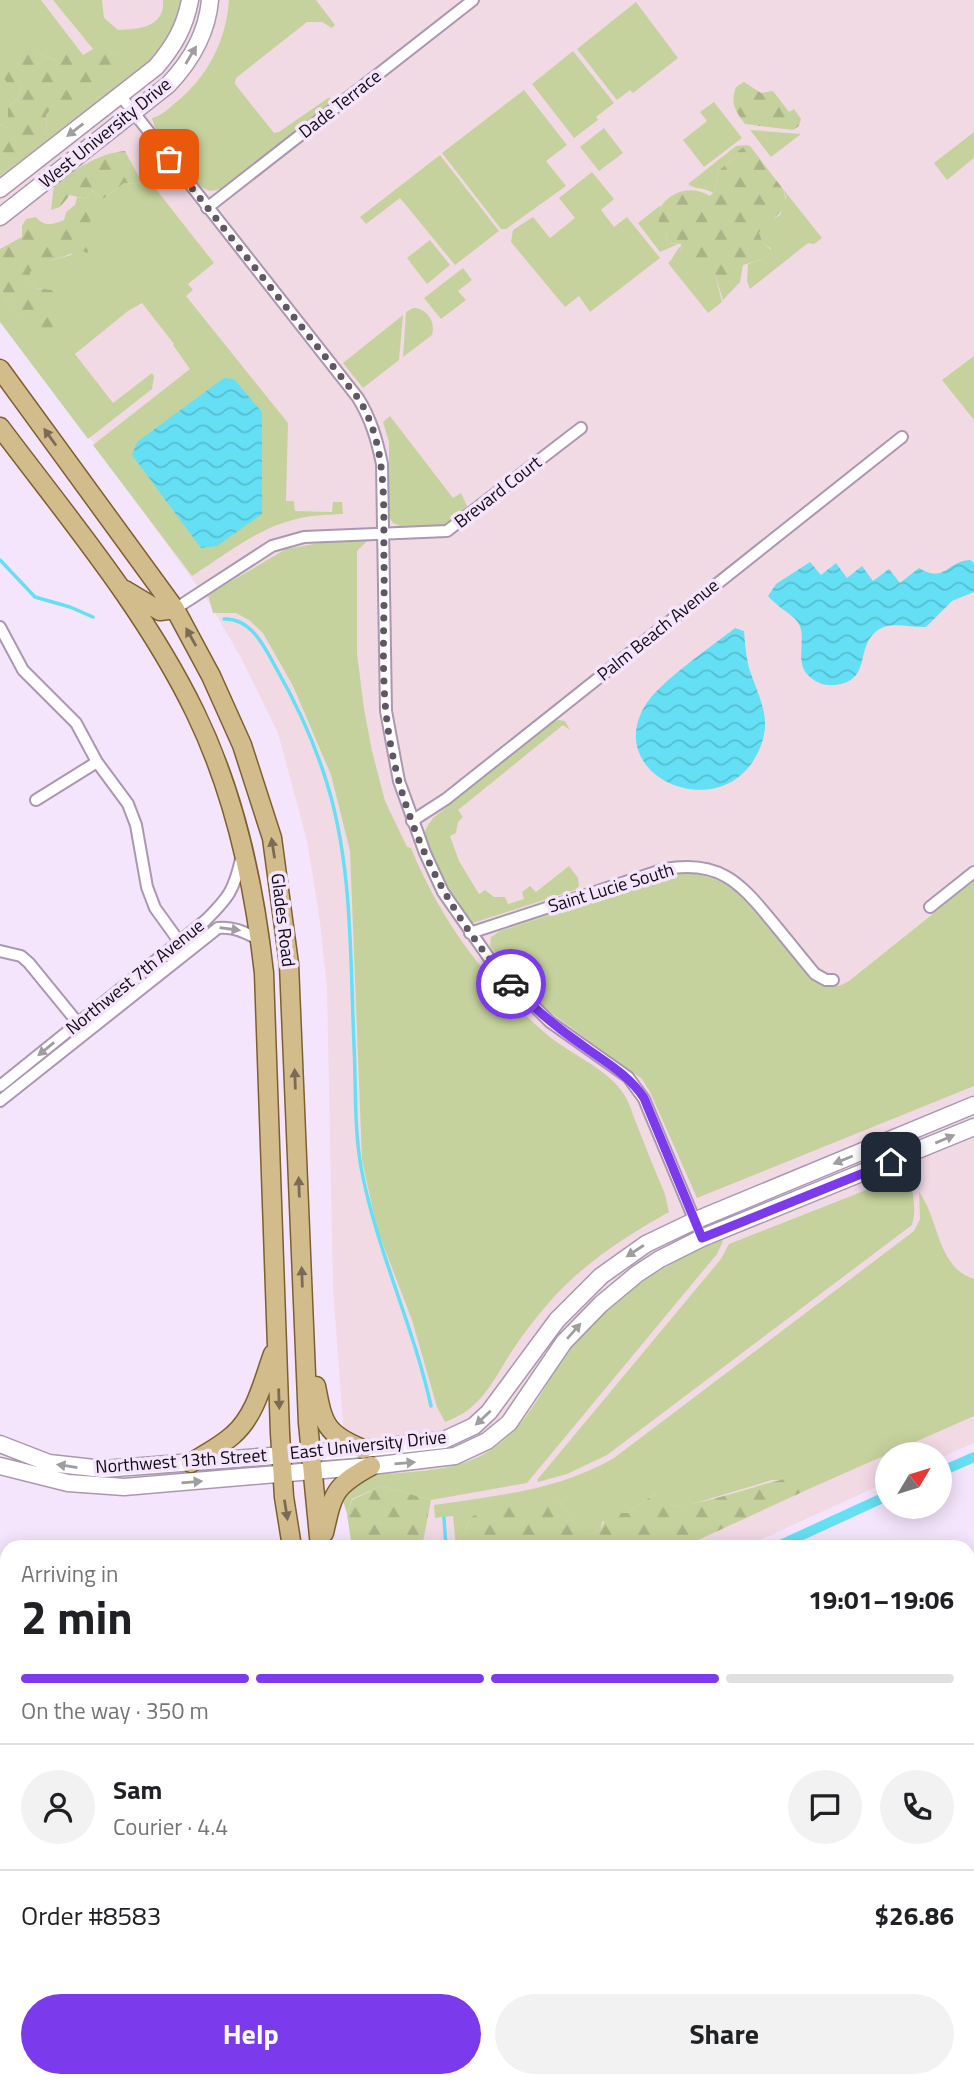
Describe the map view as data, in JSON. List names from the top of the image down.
{
  "streets": {
    "main road": ["Glades Road"],
    "street": [
      "Dade Terrace",
      "West University Drive",
      "Brevard Court",
      "Palm Beach Avenue",
      "Saint Lucie South",
      "Northwest 7th Avenue",
      "East University Drive",
      "Northwest 13th Street"
    ]
  },
  "crossings": [
    ["Brevard Court", "Glades Road"],
    ["Glades Road", "Northwest 7th Avenue"],
    ["Glades Road", "East University Drive"],
    ["Glades Road", "Northwest 13th Street"],
    ["East University Drive", "Northwest 13th Street"]
  ],
  "north": "top right",
  "page": {
    "heading": ["2 min", "Arriving in", "19:01–19:06"],
    "panel": [
      "Sam",
      "Courier · 4.4",
      "Order #8583",
      "$26.86"
    ],
    "bar": "On the way · 350 m",
    "buttons": ["Help", "Share"]
  }
}
